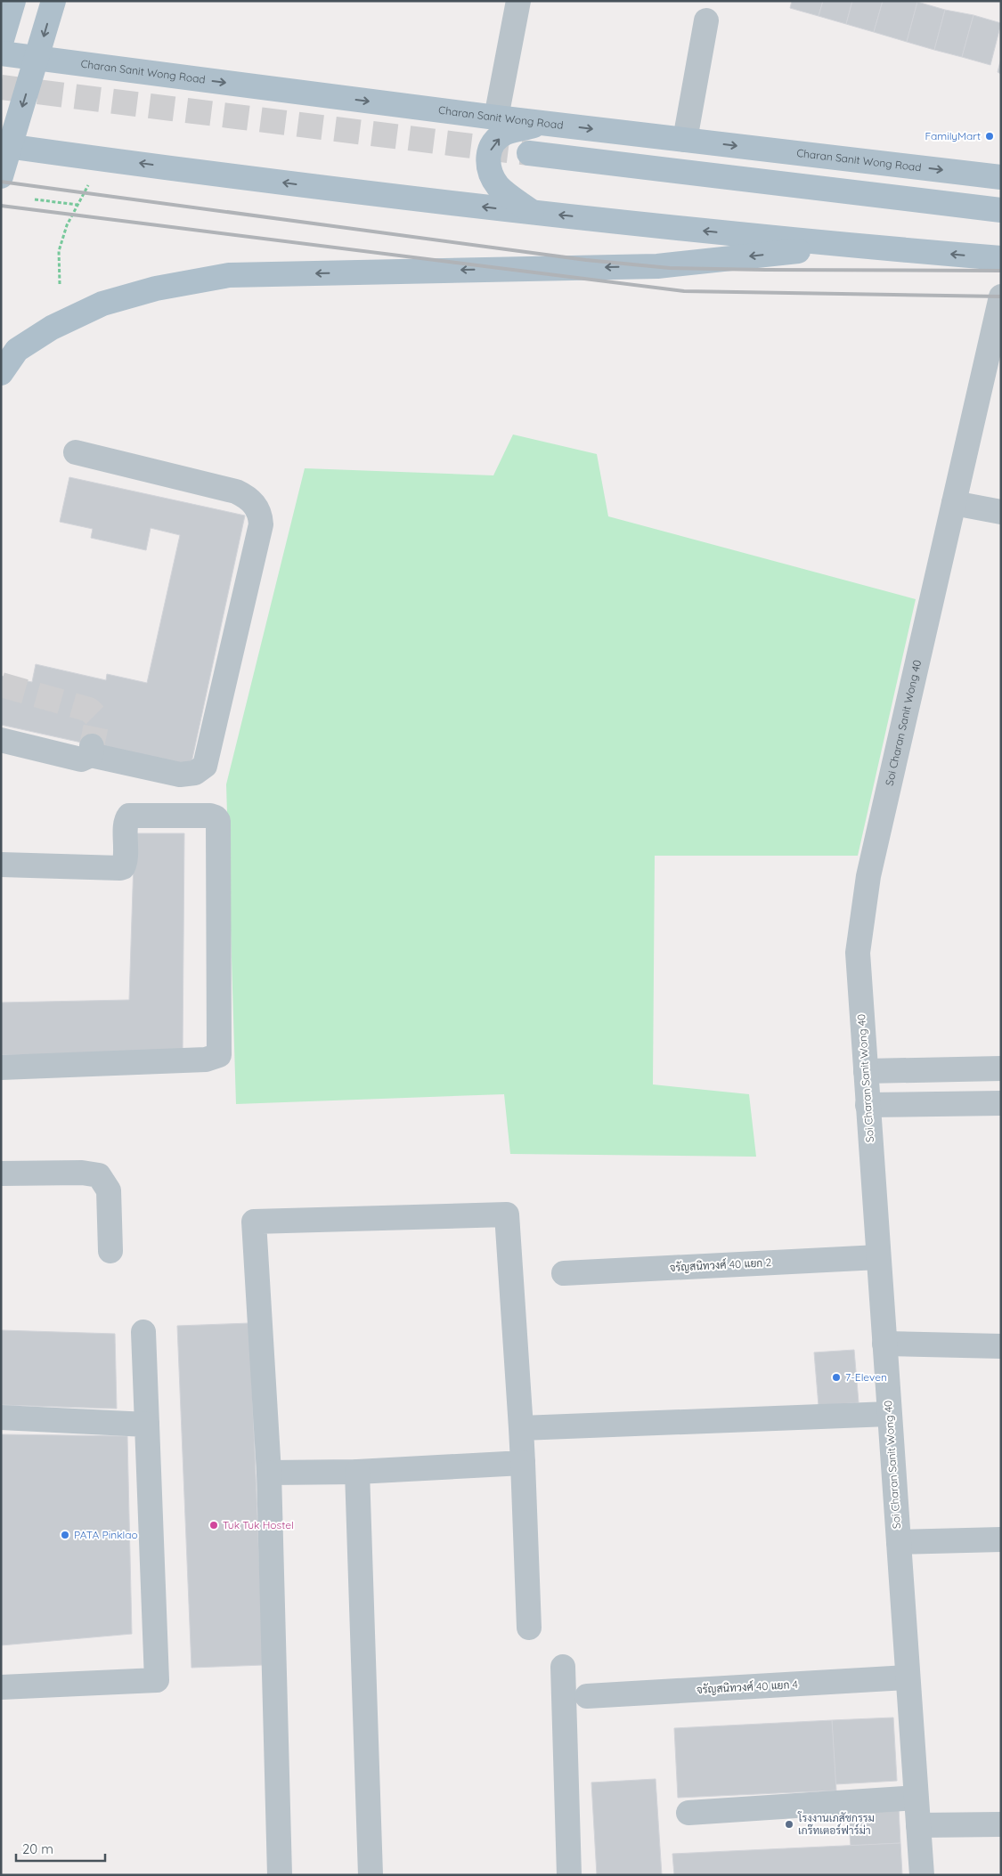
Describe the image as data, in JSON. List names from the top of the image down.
{
  "streets": {
    "main road": ["Charan Sanit Wong Road"],
    "street": ["Soi Charan Sanit Wong 40", "จรัญสนิทวงศ์ 40 แยก 2", "จรัญสนิทวงศ์ 40 แยก 4"]
  },
  "crossings": [
    ["Soi Charan Sanit Wong 40", "จรัญสนิทวงศ์ 40 แยก 2"],
    ["Soi Charan Sanit Wong 40", "จรัญสนิทวงศ์ 40 แยก 4"]
  ],
  "places": [
    "FamilyMart",
    "7-Eleven",
    "Tuk Tuk Hostel",
    "PATA Pinklao",
    "โรงงานเภสัชกรรม เกร๊ทเตอร์ฟาร์ม่า"
  ],
  "scale_bar": "20 m"
}
